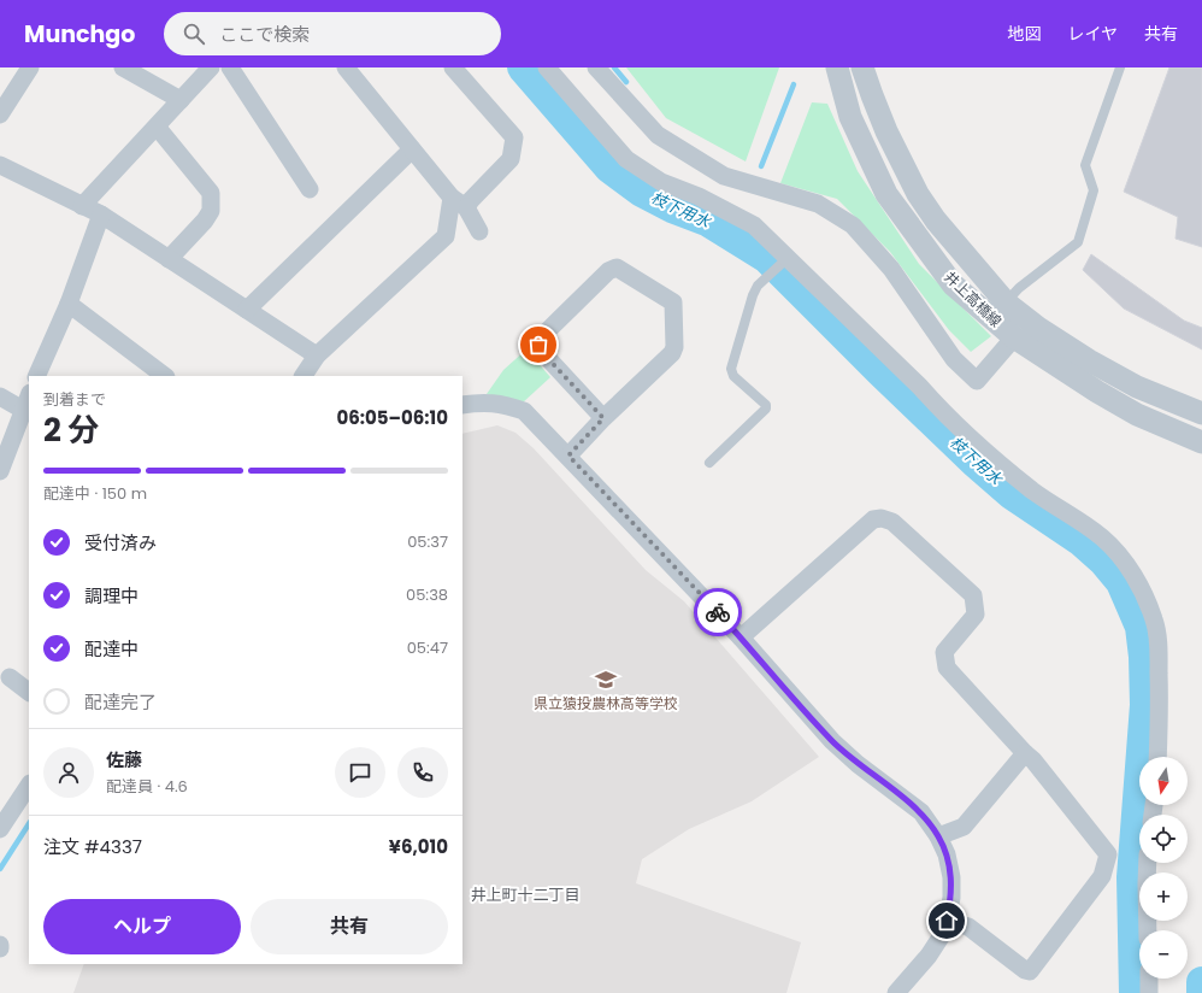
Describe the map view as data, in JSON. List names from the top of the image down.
{
  "streets": {
    "street": ["井上高橋線"]
  },
  "districts": ["井上町十二丁目"],
  "water": ["枝下用水"],
  "places": {
    "school or university": ["県立猿投農林高等学校"]
  },
  "north": "bottom",
  "page": {
    "header": "Munchgo",
    "search": "ここで検索",
    "nav": ["地図", "レイヤ", "共有"],
    "heading": ["2 分", "到着まで", "06:05–06:10"],
    "panel": [
      "佐藤",
      "配達員 · 4.6",
      "注文 #4337",
      "¥6,010"
    ],
    "bar": "配達中 · 150 m",
    "list": [
      ["受付済み", "05:37"],
      ["調理中", "05:38"],
      ["配達中", "05:47"],
      "配達完了"
    ],
    "map_buttons": ["+", "−"],
    "buttons": ["ヘルプ", "共有"]
  }
}
